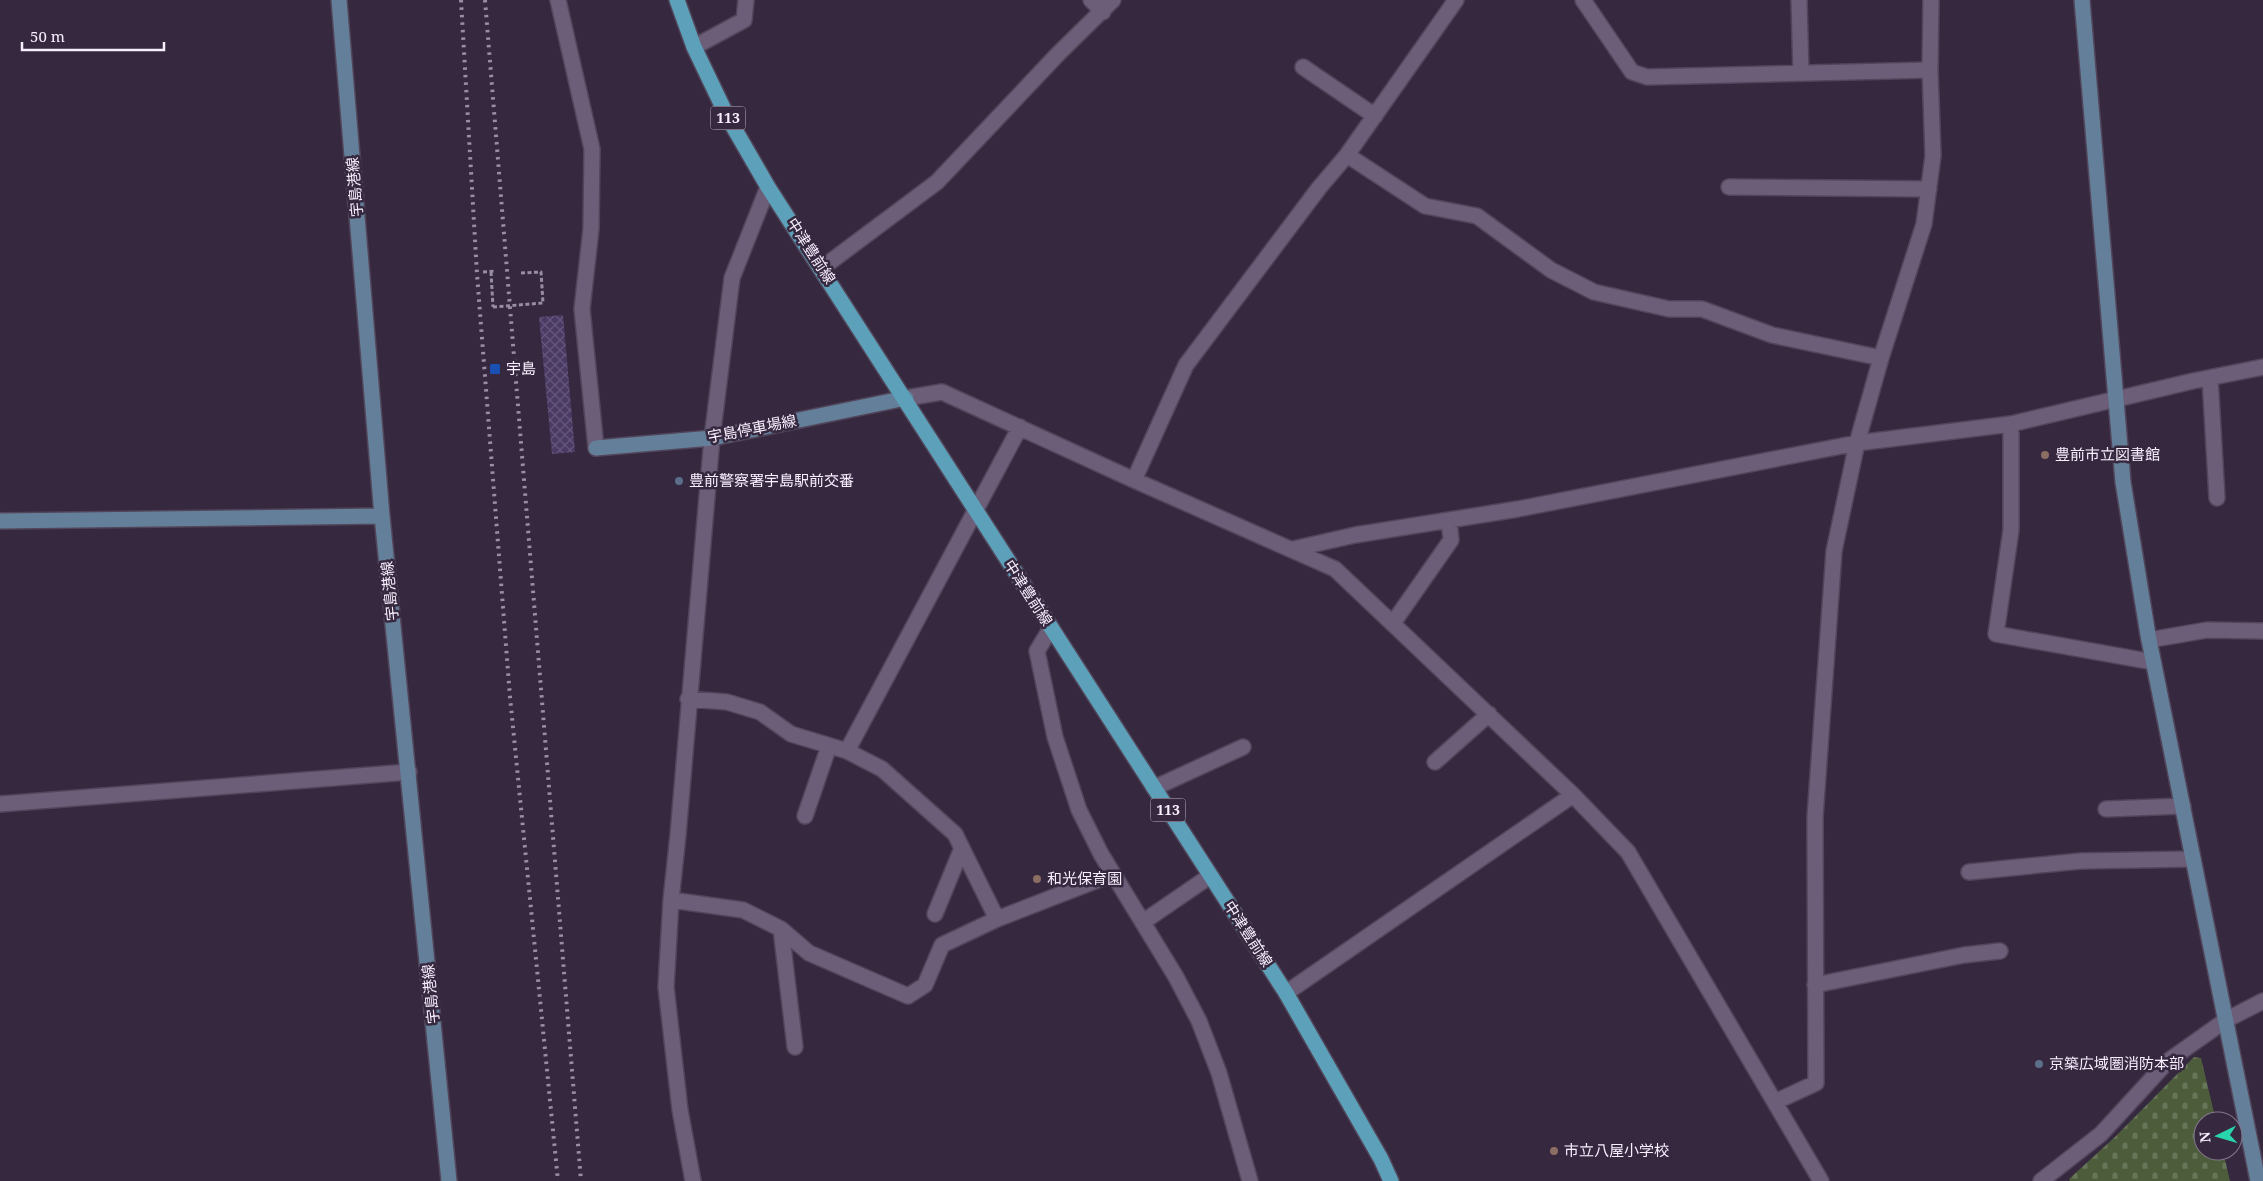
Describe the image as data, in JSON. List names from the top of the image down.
{
  "streets": {
    "main road": ["113", "中津豊前線"],
    "street": ["宇島港線", "宇島停車場線"]
  },
  "crossings": [
    ["中津豊前線", "宇島停車場線"]
  ],
  "places": {
    "transit": ["宇島"],
    "other": [
      "豊前市立図書館",
      "豊前警察署宇島駅前交番",
      "和光保育園",
      "京築広域圏消防本部",
      "市立八屋小学校"
    ]
  },
  "scale_bar": "50 m",
  "north": "left"
}
